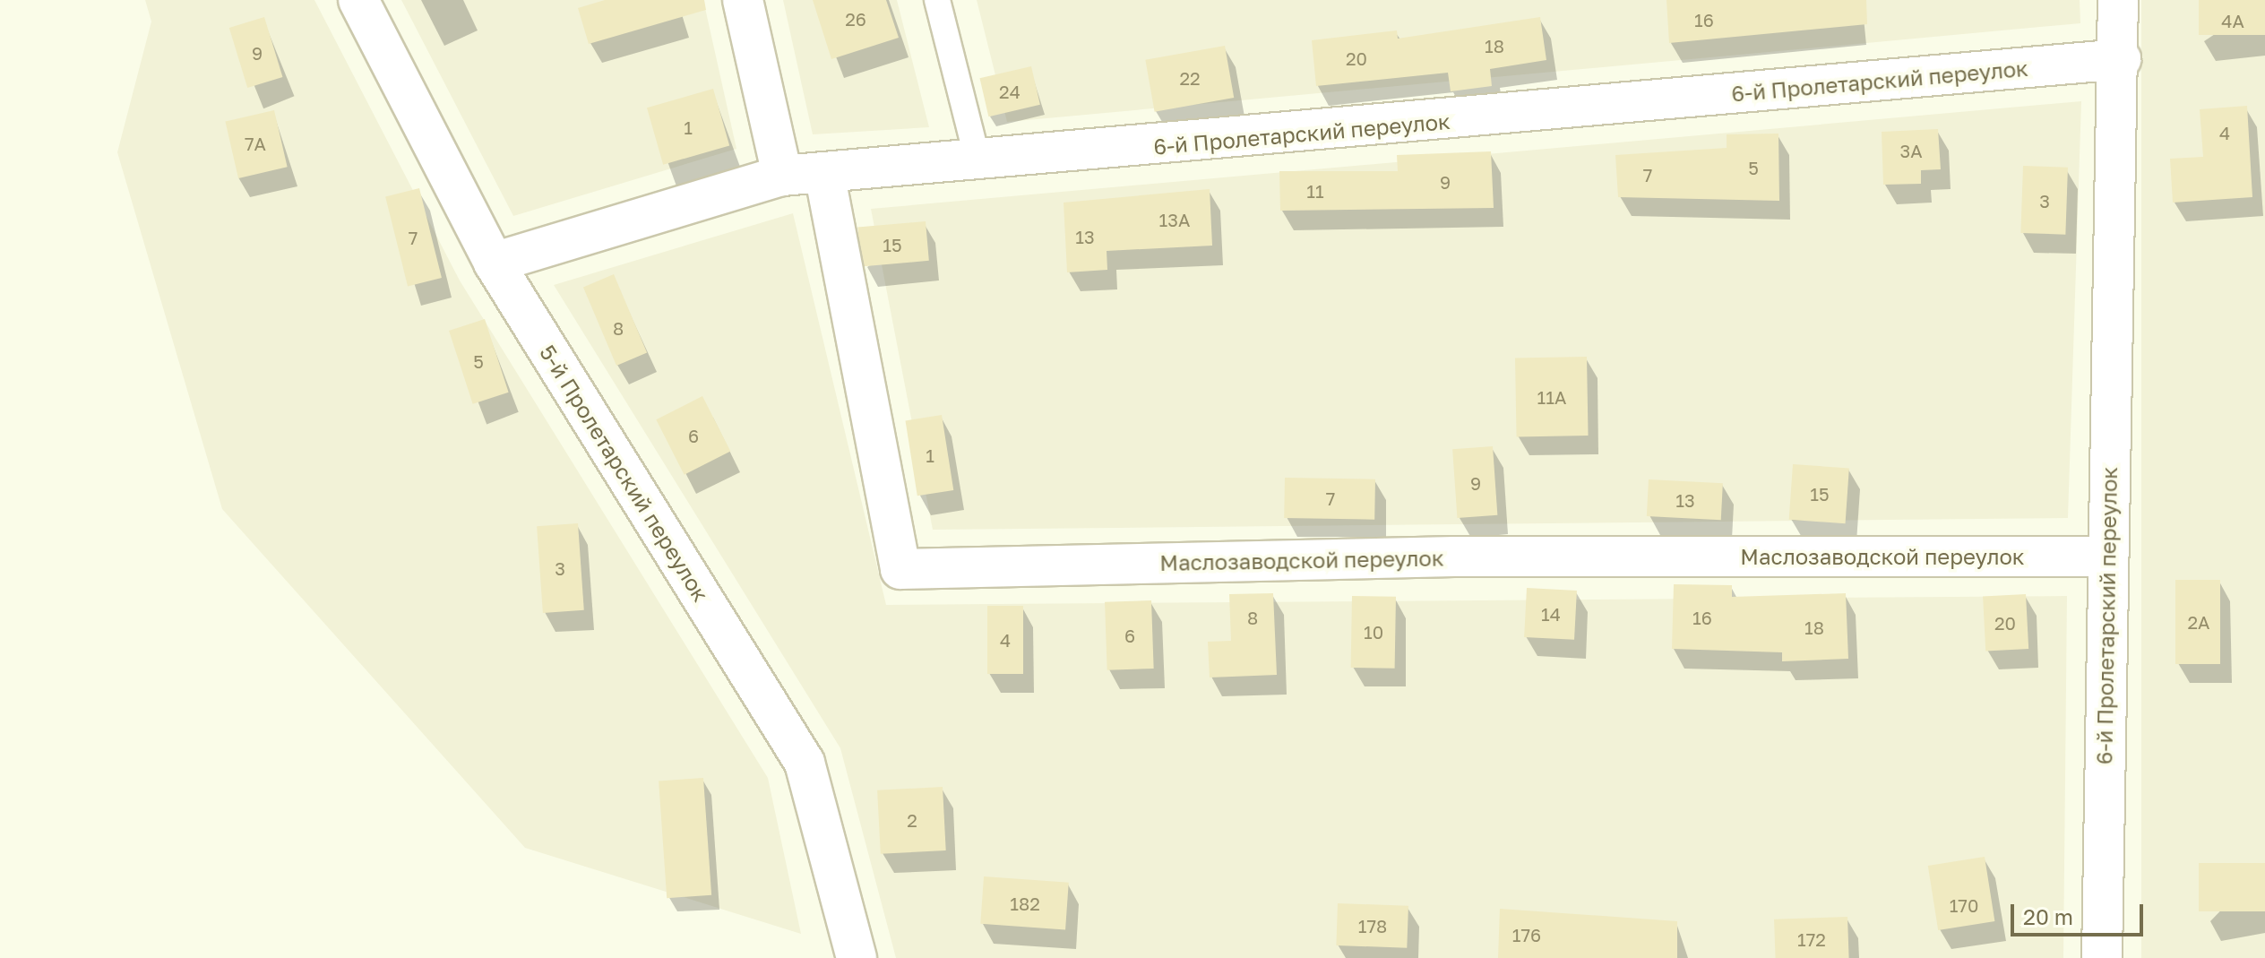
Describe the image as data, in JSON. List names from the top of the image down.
{
  "streets": {
    "street": ["6-й Пролетарский переулок", "5-й Пролетарский переулок", "Маслозаводской переулок"]
  },
  "crossings": [
    ["6-й Пролетарский переулок", "5-й Пролетарский переулок"],
    ["6-й Пролетарский переулок", "Маслозаводской переулок"]
  ],
  "house_numbers": [
    "26",
    "16",
    "4А",
    "18",
    "9",
    "20",
    "22",
    "24",
    "1",
    "4",
    "7А",
    "3А",
    "5",
    "7",
    "9",
    "11",
    "3",
    "13А",
    "13",
    "7",
    "15",
    "8",
    "5",
    "11А",
    "6",
    "1",
    "9",
    "15",
    "7",
    "13",
    "3",
    "14",
    "8",
    "16",
    "2А",
    "20",
    "18",
    "10",
    "6",
    "4",
    "2",
    "182",
    "170",
    "178",
    "176",
    "172"
  ],
  "scale_bar": "20 m"
}
